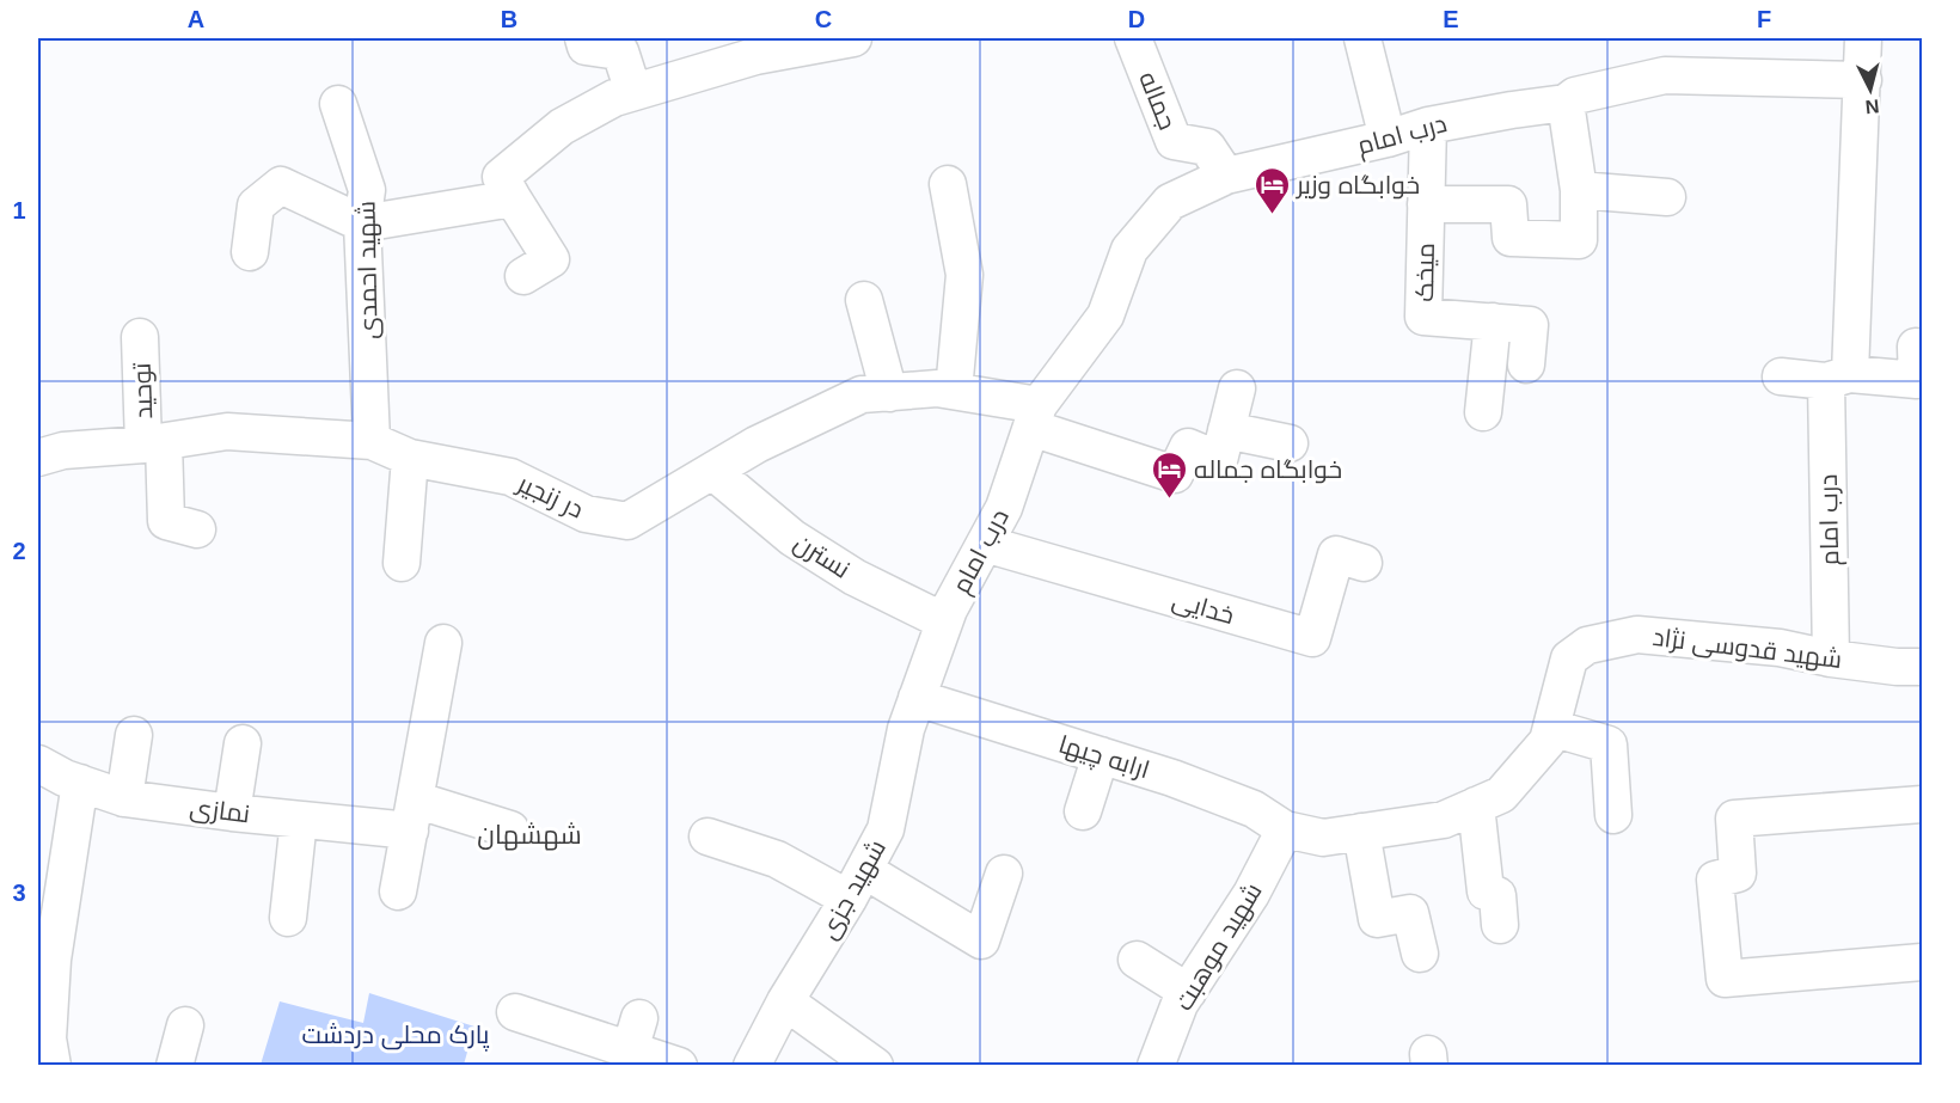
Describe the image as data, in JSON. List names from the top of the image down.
{
  "streets": {
    "street": [
      "جماله",
      "درب امام",
      "شهید احمدی",
      "میخک",
      "توحید",
      "در زنجیر",
      "نسترن",
      "خدایی",
      "شهید قدوسی نژاد",
      "ارابه چیها",
      "نمازی",
      "شهید جزی",
      "شهید موهبت"
    ]
  },
  "crossings": [
    ["جماله", "درب امام"],
    ["درب امام", "میخک"],
    ["درب امام", "در زنجیر"],
    ["درب امام", "نسترن"],
    ["درب امام", "خدایی"],
    ["درب امام", "شهید قدوسی نژاد"],
    ["درب امام", "ارابه چیها"],
    ["درب امام", "شهید جزی"],
    ["شهید احمدی", "در زنجیر"],
    ["توحید", "در زنجیر"],
    ["در زنجیر", "نسترن"],
    ["شهید قدوسی نژاد", "ارابه چیها"],
    ["شهید قدوسی نژاد", "شهید موهبت"],
    ["ارابه چیها", "شهید جزی"],
    ["ارابه چیها", "شهید موهبت"]
  ],
  "districts": ["شهشهان"],
  "parks": ["پارک محلی دردشت"],
  "places": {
    "hotel": ["خوابگاه وزیر", "خوابگاه جماله"]
  },
  "north": "bottom",
  "grid": {
    "columns": [
      "A",
      "B",
      "C",
      "D",
      "E",
      "F"
    ],
    "rows": ["1", "2", "3"]
  }
}
